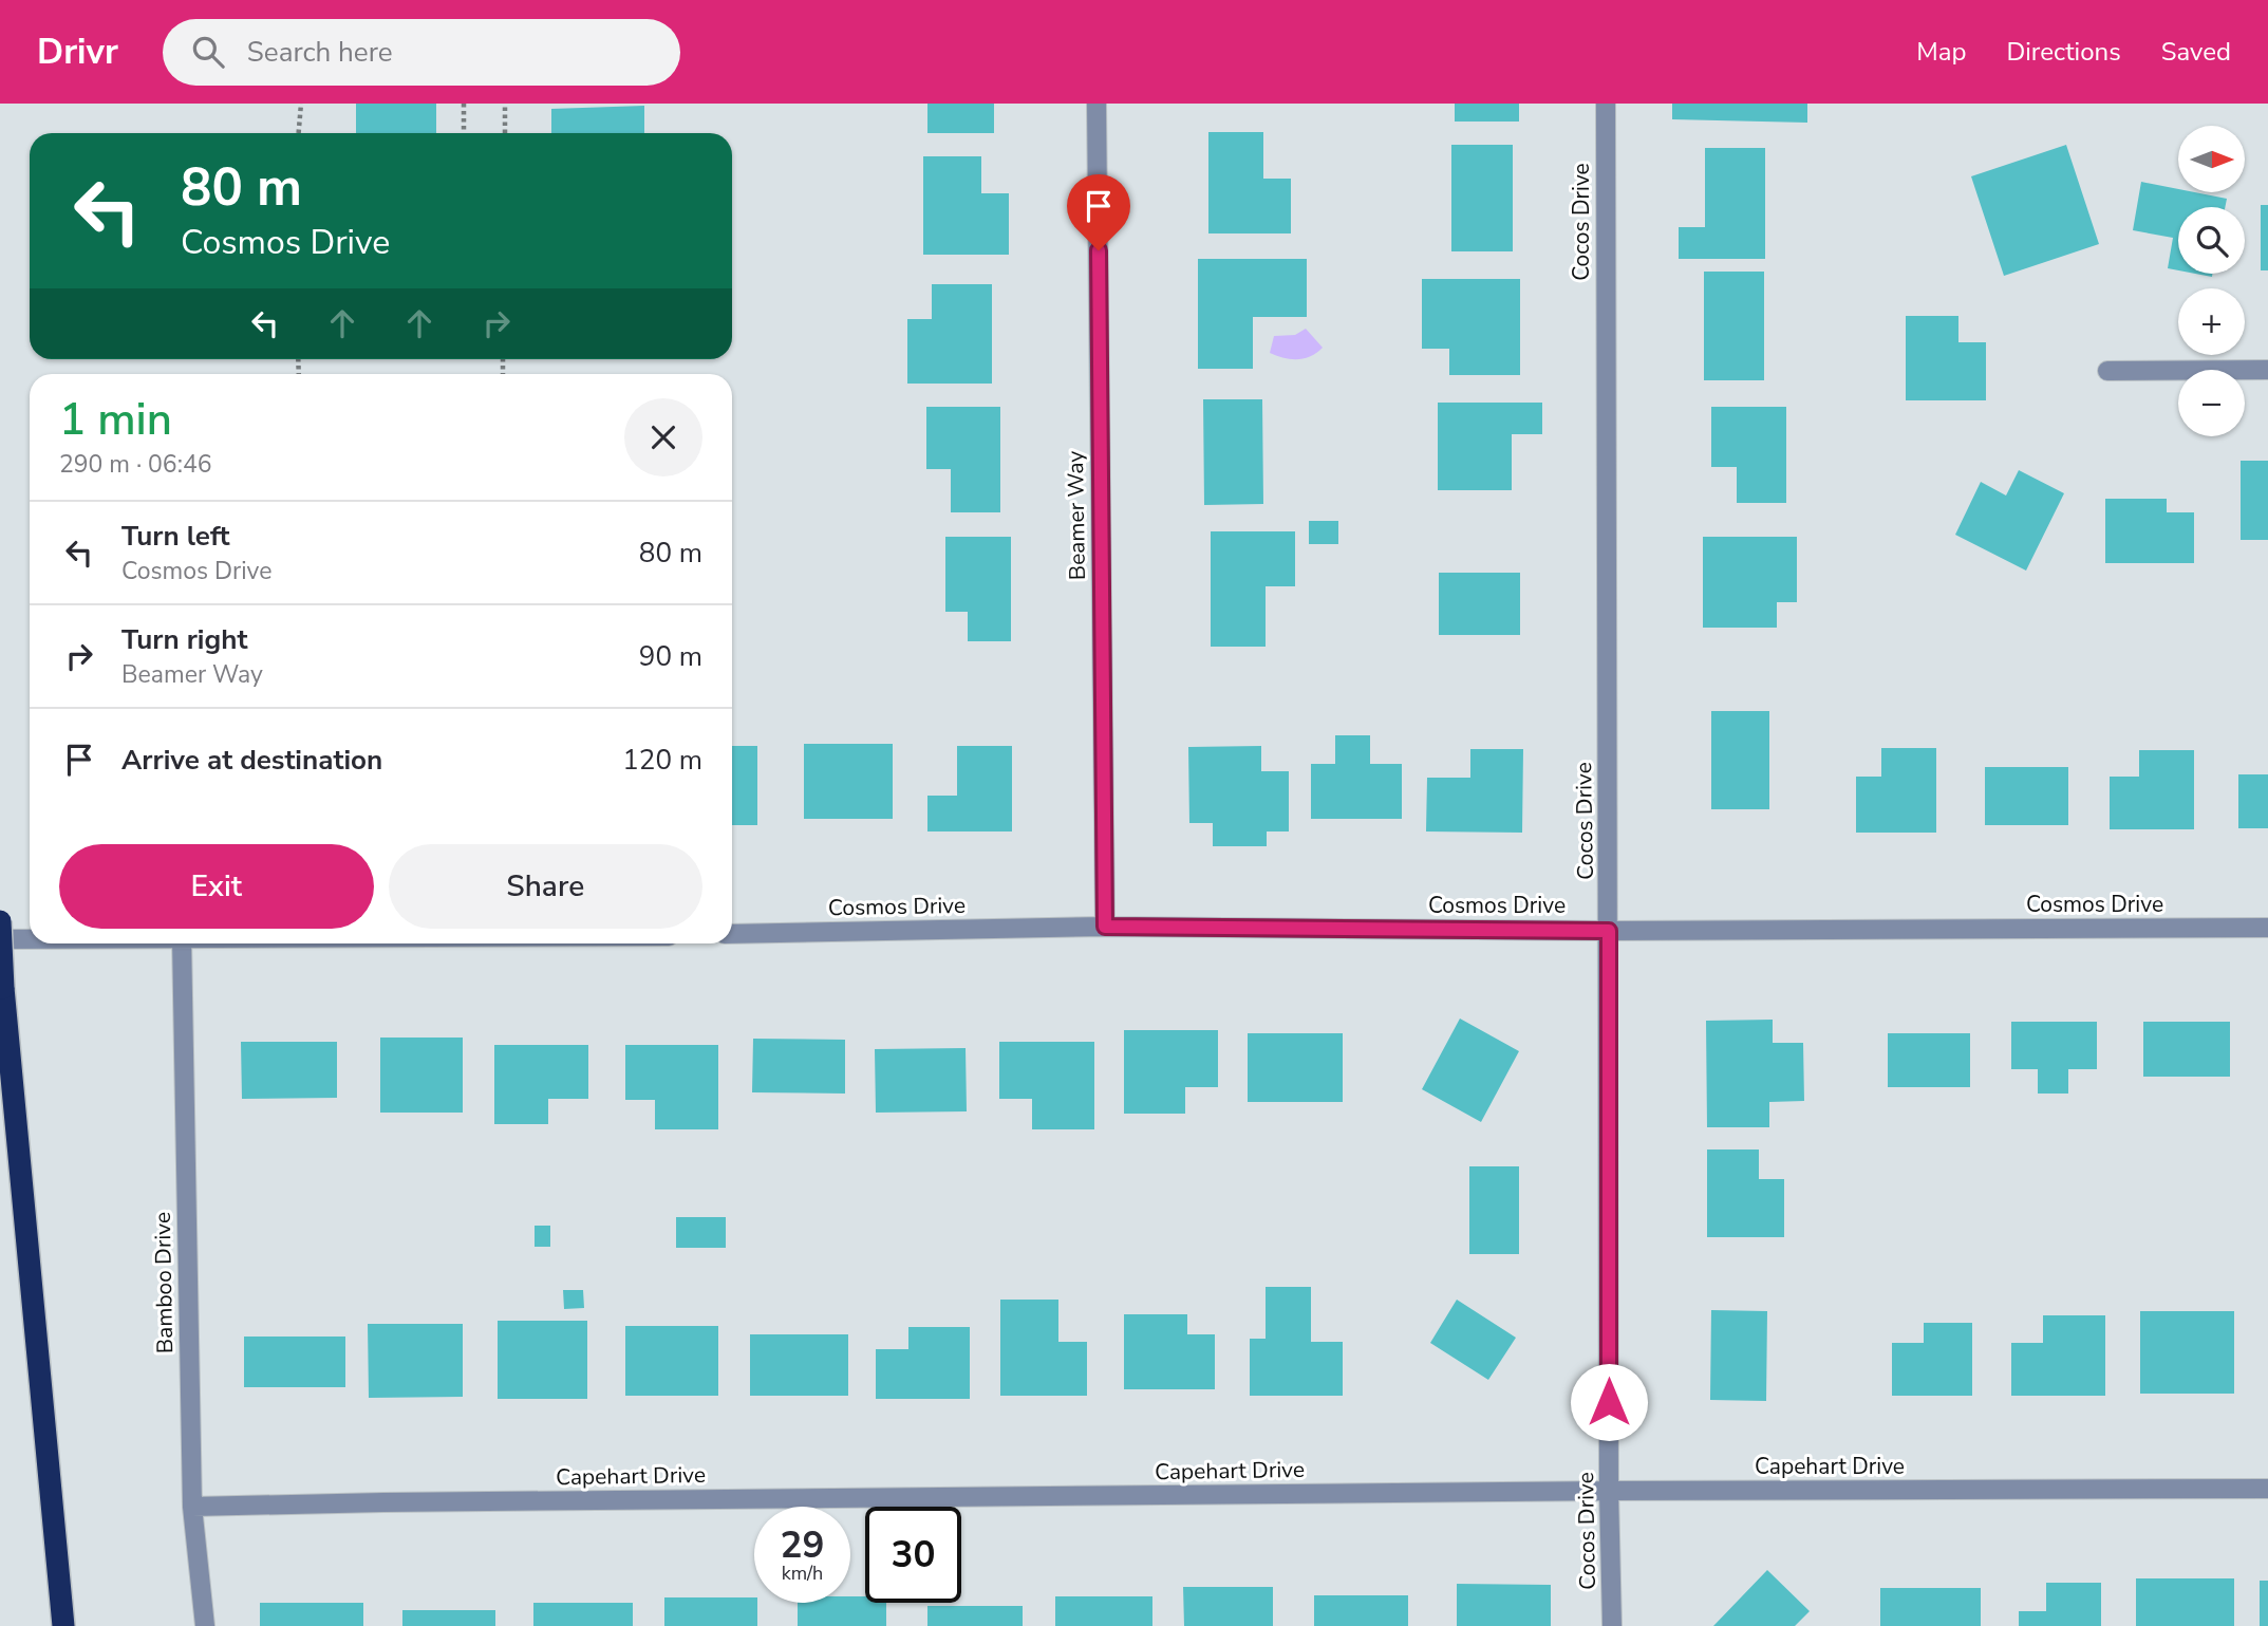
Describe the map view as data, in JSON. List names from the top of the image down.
{
  "streets": {
    "street": [
      "Cocos Drive",
      "Beamer Way",
      "Cosmos Drive",
      "Bamboo Drive",
      "Capehart Drive"
    ]
  },
  "crossings": [
    ["Cocos Drive", "Cosmos Drive"],
    ["Cocos Drive", "Capehart Drive"],
    ["Beamer Way", "Cosmos Drive"],
    ["Bamboo Drive", "Capehart Drive"]
  ],
  "north": "right",
  "page": {
    "header": "Drivr",
    "search": "Search here",
    "nav": ["Map", "Directions", "Saved"],
    "map_buttons": ["+", "−"],
    "turn": ["80 m", "Cosmos Drive"],
    "heading": ["1 min", "290 m · 06:46"],
    "list": [
      {
        "name": "Turn left",
        "note": "Cosmos Drive",
        "value": "80 m"
      },
      {
        "name": "Turn right",
        "note": "Beamer Way",
        "value": "90 m"
      },
      {
        "name": "Arrive at destination",
        "value": "120 m"
      }
    ],
    "buttons": ["Exit", "Share"],
    "speed": "29 km/h",
    "limit": "30"
  }
}
